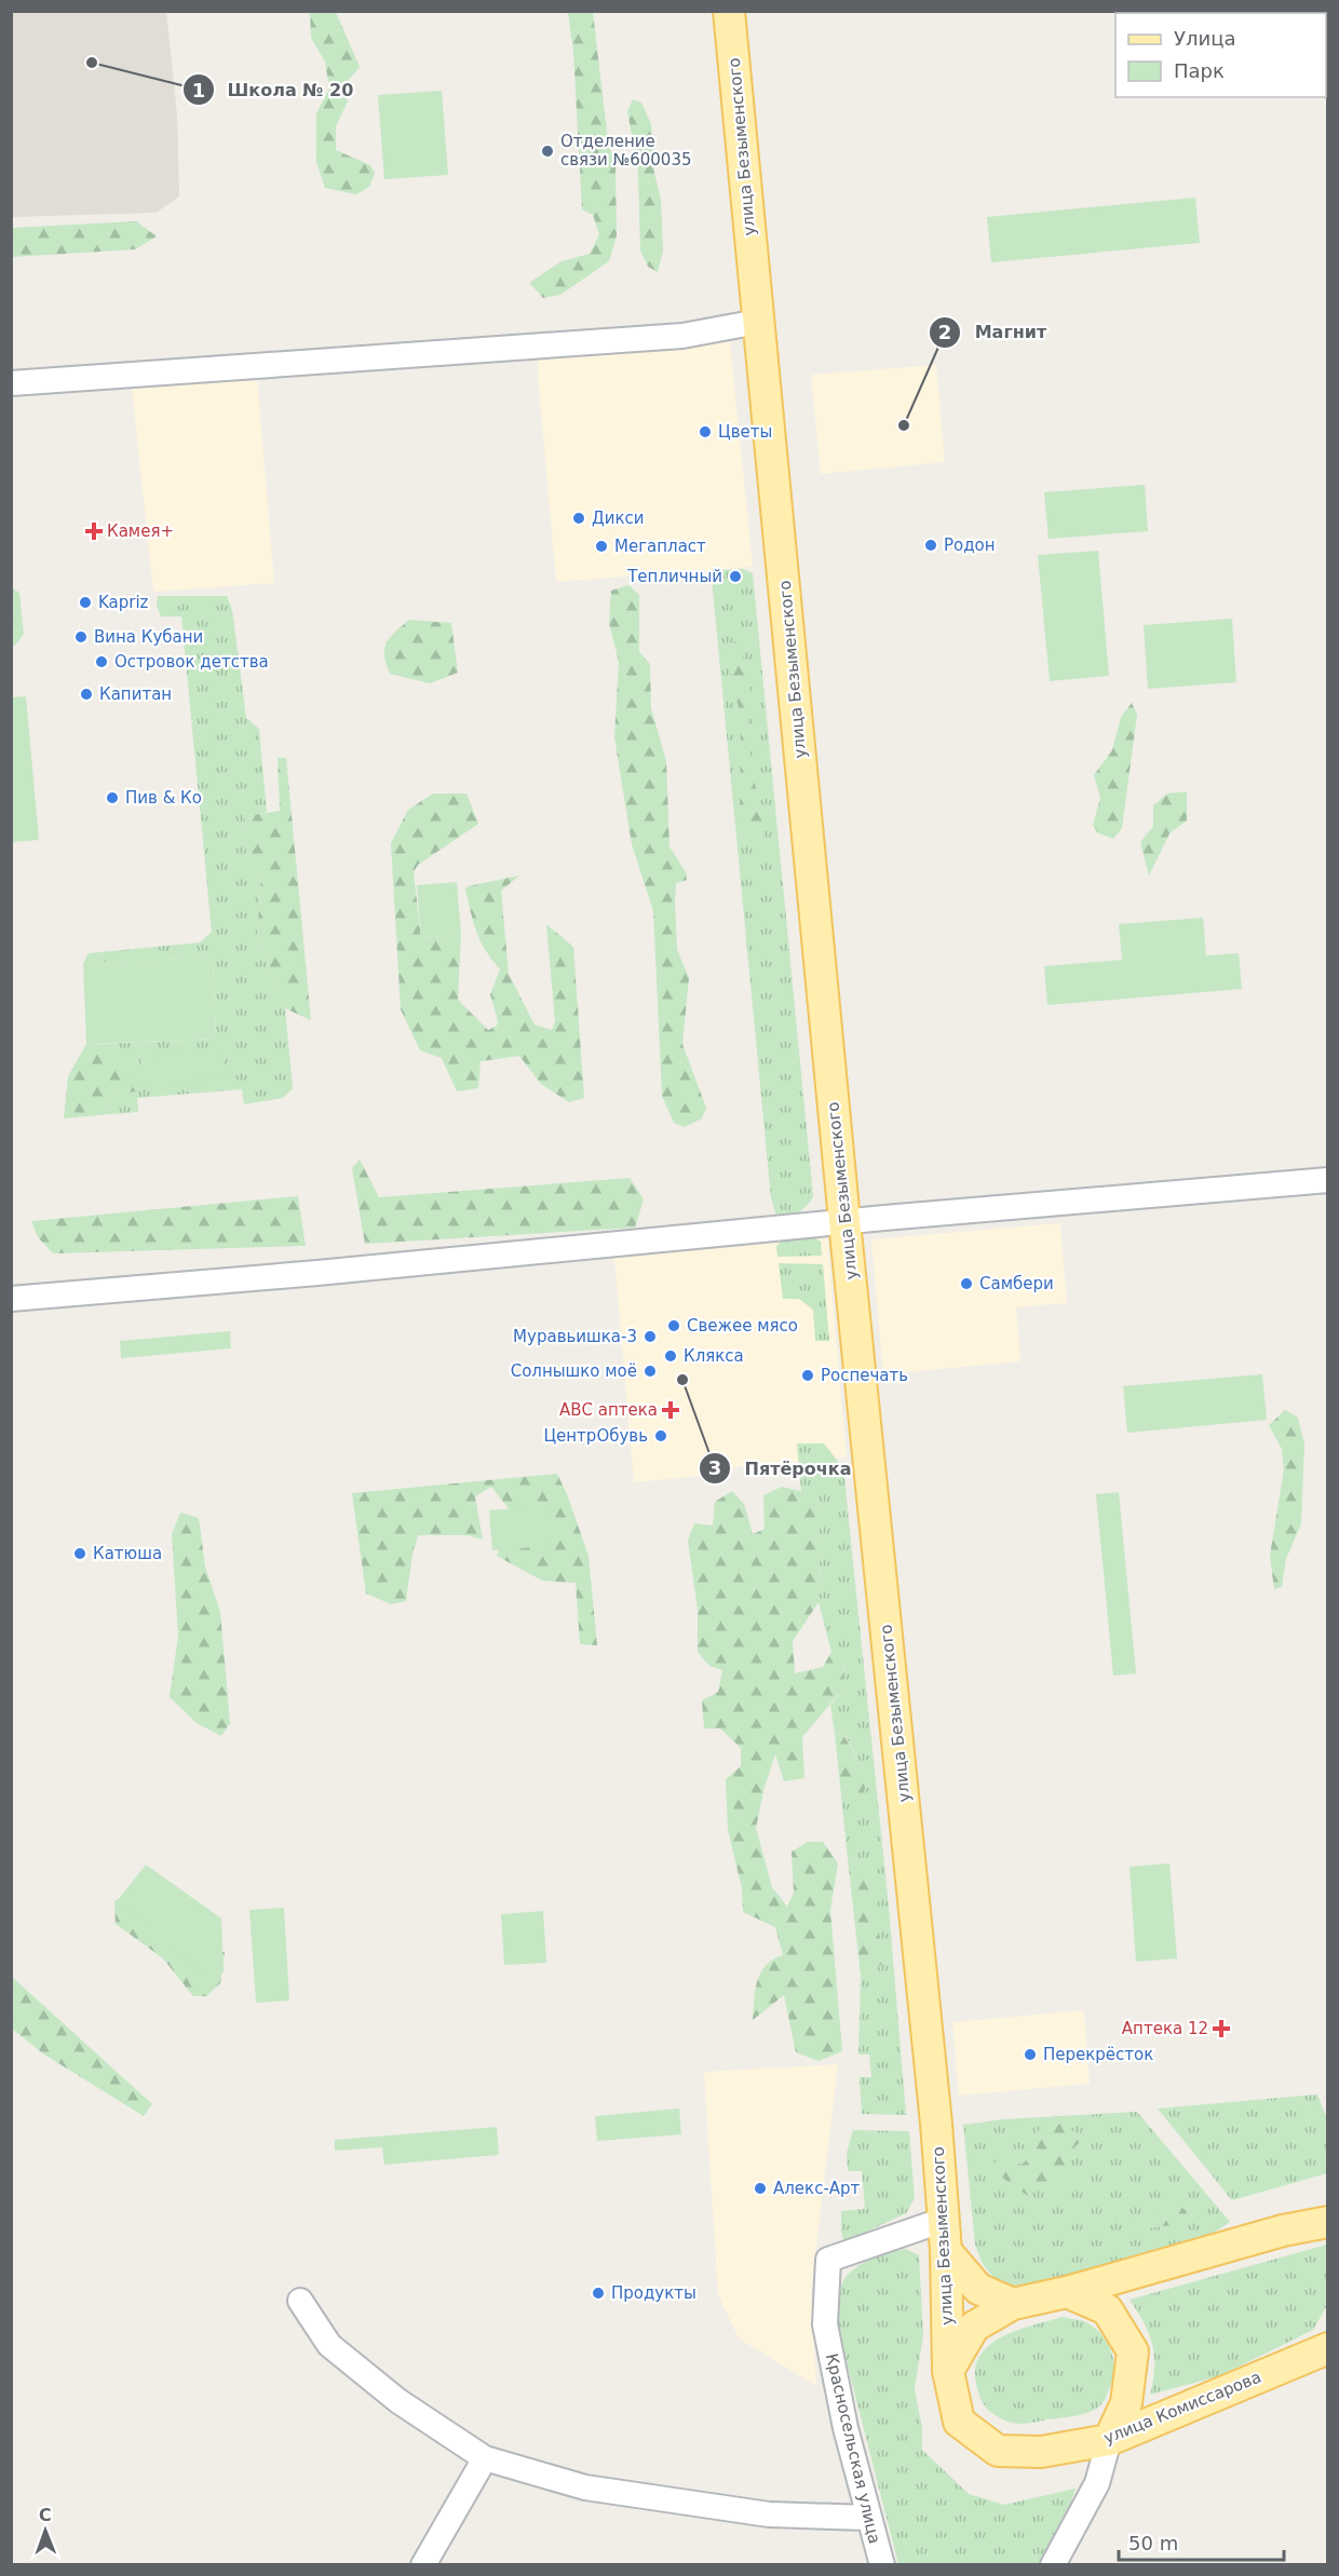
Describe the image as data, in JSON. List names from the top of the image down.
{
  "streets": {
    "main road": ["улица Безыменского", "улица Комиссарова"],
    "street": ["Красносельская улица"]
  },
  "crossings": [
    ["улица Безыменского", "улица Комиссарова"],
    ["улица Безыменского", "Красносельская улица"]
  ],
  "places": {
    "other": [
      "Школа № 20",
      "Отделение связи №600035",
      "Магнит",
      "Цветы",
      "Дикси",
      "Родон",
      "Мегапласт",
      "Тепличный",
      "Kapriz",
      "Вина Кубани",
      "Островок детства",
      "Капитан",
      "Пив & Ко",
      "Самбери",
      "Свежее мясо",
      "Муравьишка-3",
      "Клякса",
      "Солнышко моё",
      "Роспечать",
      "Пятёрочка",
      "ЦентрОбувь",
      "Катюша",
      "Перекрёсток",
      "Алекс-Арт",
      "Продукты"
    ],
    "health": ["Камея+", "АВС аптека", "Аптека 12"]
  },
  "legend": ["Улица", "Парк"],
  "scale_bar": "50 m",
  "north": "top"
}
